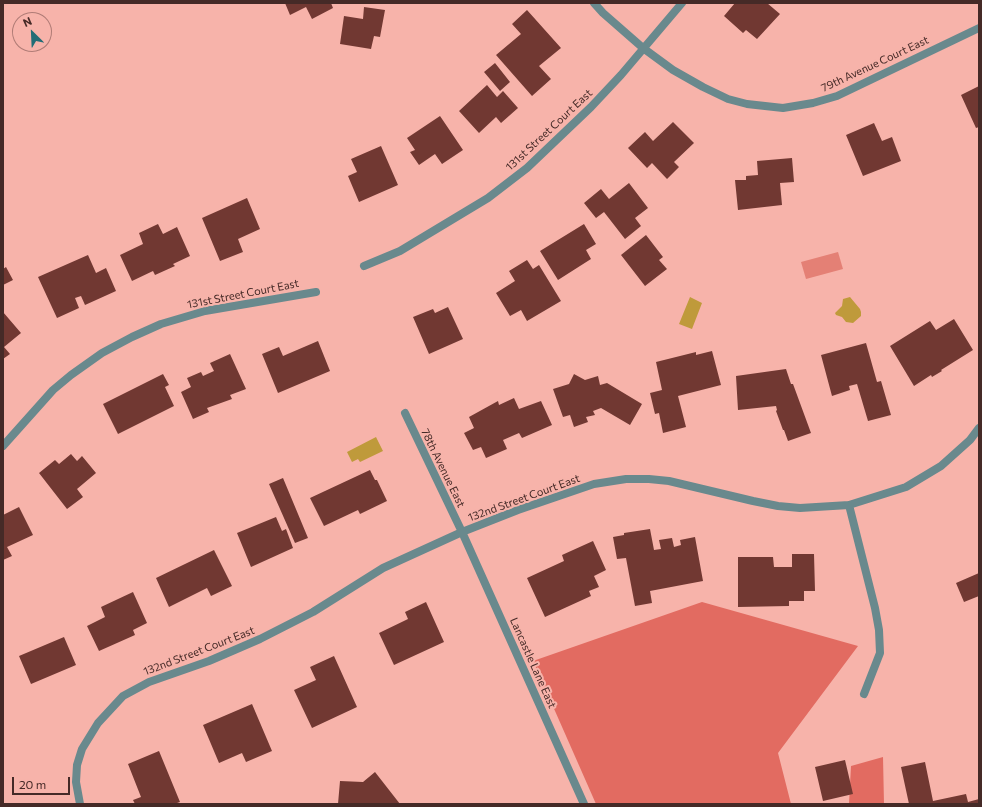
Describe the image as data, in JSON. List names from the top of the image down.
{
  "streets": {
    "street": [
      "79th Avenue Court East",
      "131st Street Court East",
      "78th Avenue East",
      "132nd Street Court East",
      "Lancastle Lane East"
    ]
  },
  "crossings": [
    ["79th Avenue Court East", "131st Street Court East"],
    ["78th Avenue East", "132nd Street Court East"],
    ["78th Avenue East", "Lancastle Lane East"],
    ["132nd Street Court East", "Lancastle Lane East"]
  ],
  "scale_bar": "20 m",
  "north": "top left"
}
